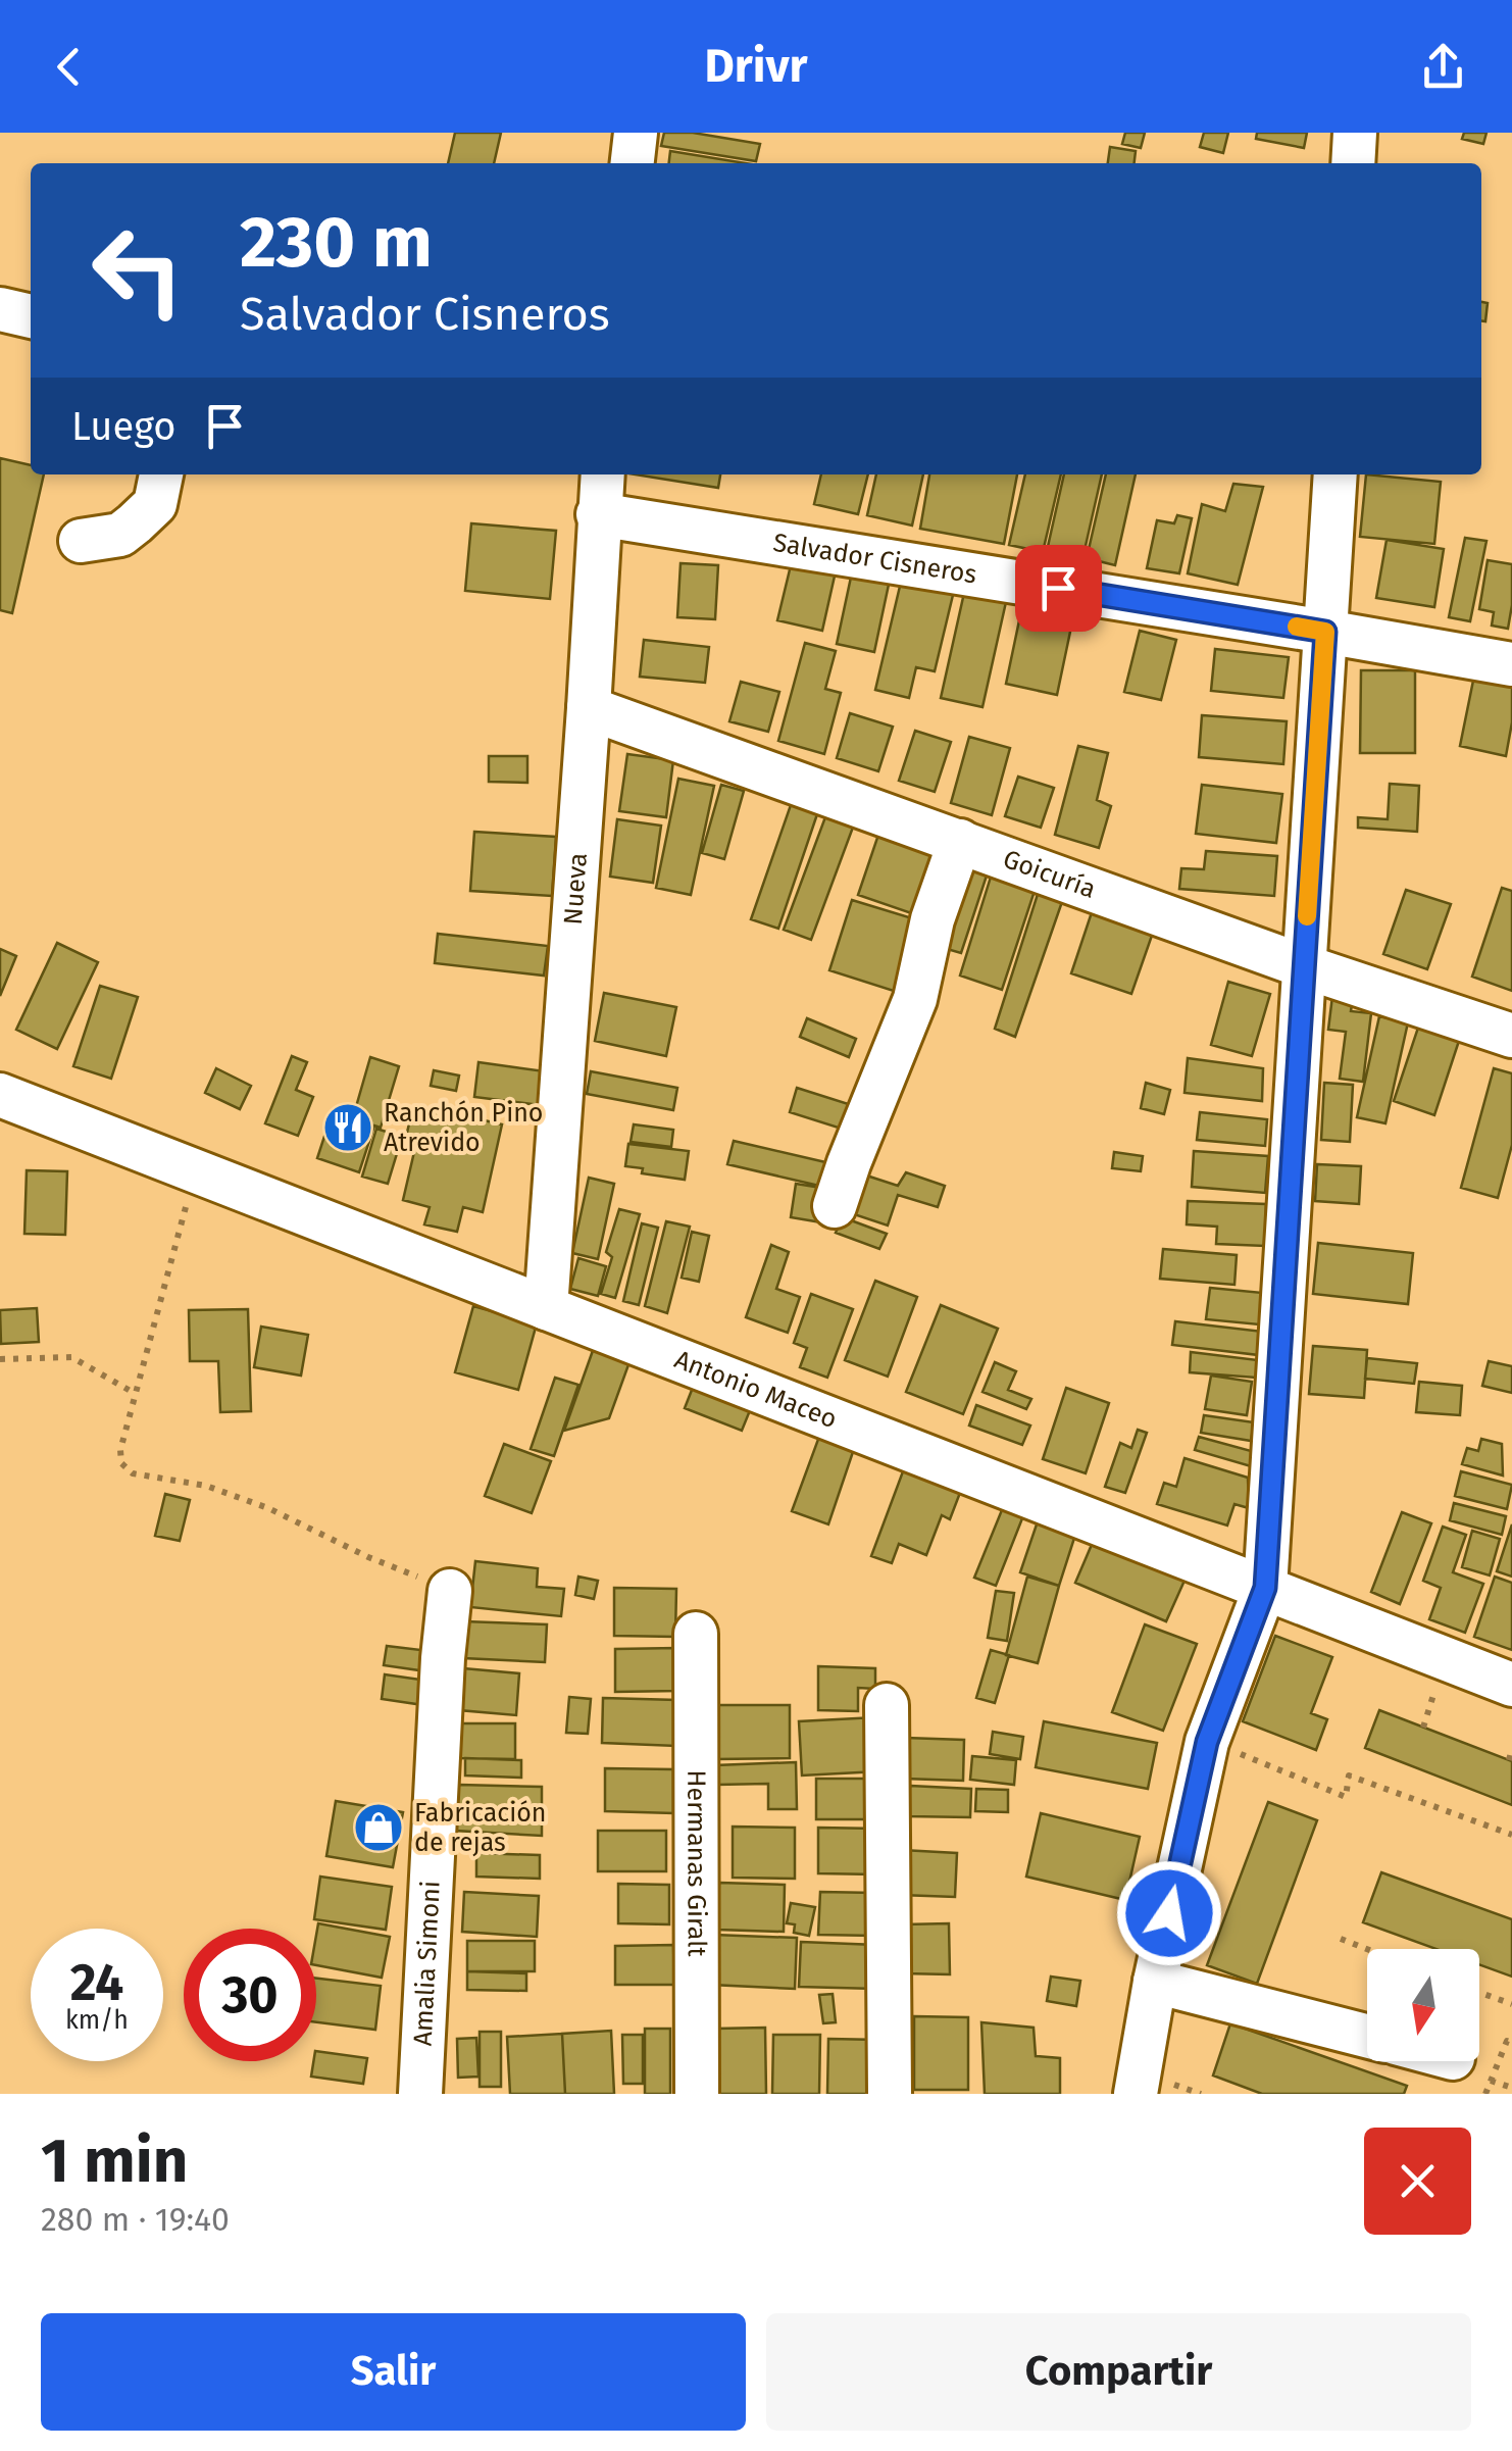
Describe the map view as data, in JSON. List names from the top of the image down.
{
  "streets": {
    "street": [
      "Salvador Cisneros",
      "Goicuría",
      "Nueva",
      "Antonio Maceo",
      "Hermanas Giralt",
      "Amalia Simoni"
    ]
  },
  "crossings": [
    ["Salvador Cisneros", "Nueva"],
    ["Goicuría", "Nueva"],
    ["Nueva", "Antonio Maceo"]
  ],
  "places": {
    "restaurant": ["Ranchón Pino Atrevido"],
    "shop": ["Fabricación de rejas"]
  },
  "north": "bottom",
  "page": {
    "header": "Drivr",
    "turn": ["230 m", "Salvador Cisneros"],
    "then": "Luego",
    "speed": "24 km/h",
    "limit": "30",
    "heading": ["1 min", "280 m · 19:40"],
    "buttons": ["Salir", "Compartir"]
  }
}
